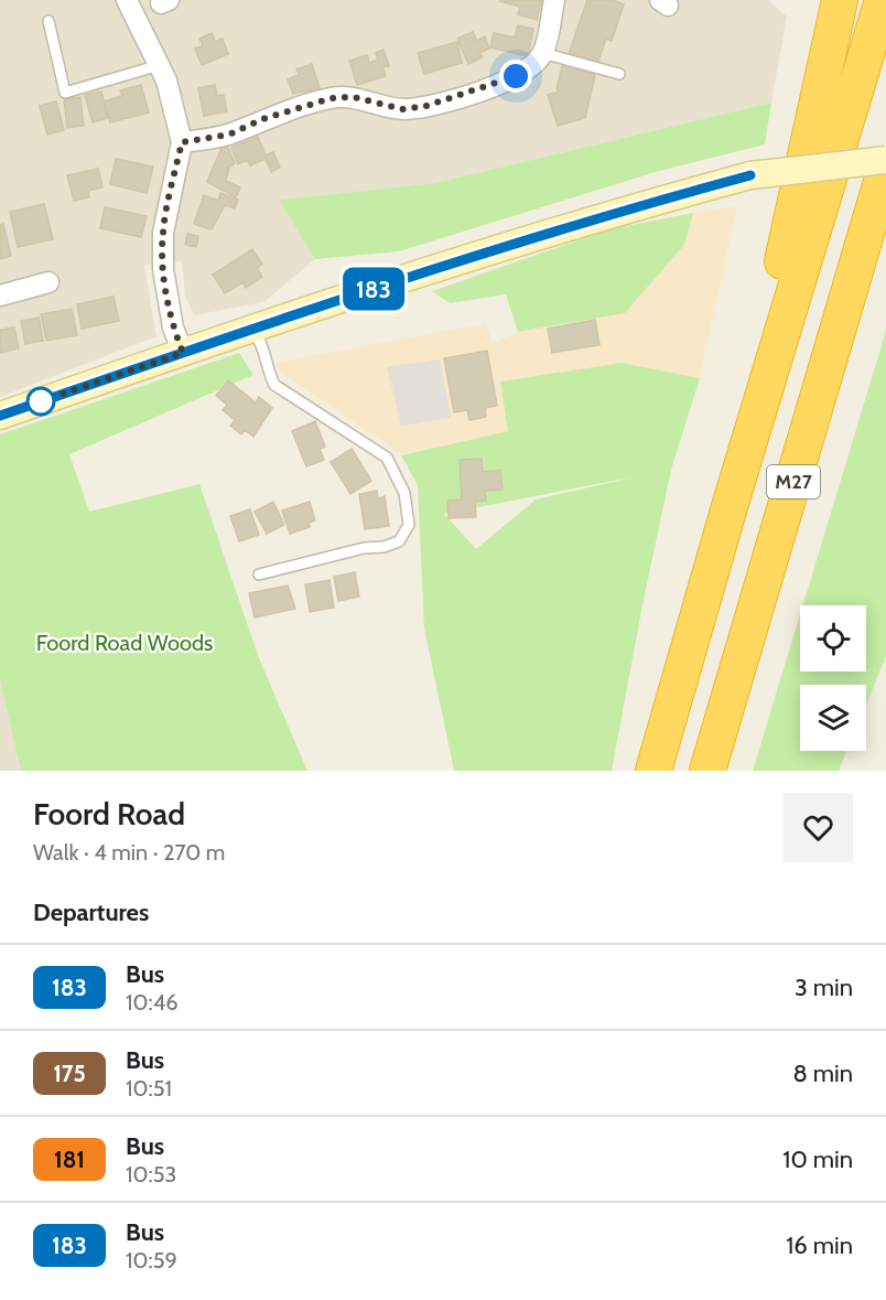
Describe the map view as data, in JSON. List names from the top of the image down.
{
  "streets": {
    "highway": ["M27"]
  },
  "parks": ["Foord Road Woods"],
  "lines": ["bus line 183"],
  "page": {
    "on_map": "183",
    "heading": [
      ["Foord Road", "Walk · 4 min · 270 m"],
      "Departures"
    ],
    "list": [
      {
        "mark": "183",
        "name": "Bus",
        "note": "10:46",
        "value": "3 min"
      },
      {
        "mark": "175",
        "name": "Bus",
        "note": "10:51",
        "value": "8 min"
      },
      {
        "mark": "181",
        "name": "Bus",
        "note": "10:53",
        "value": "10 min"
      },
      {
        "mark": "183",
        "name": "Bus",
        "note": "10:59",
        "value": "16 min"
      }
    ]
  }
}
